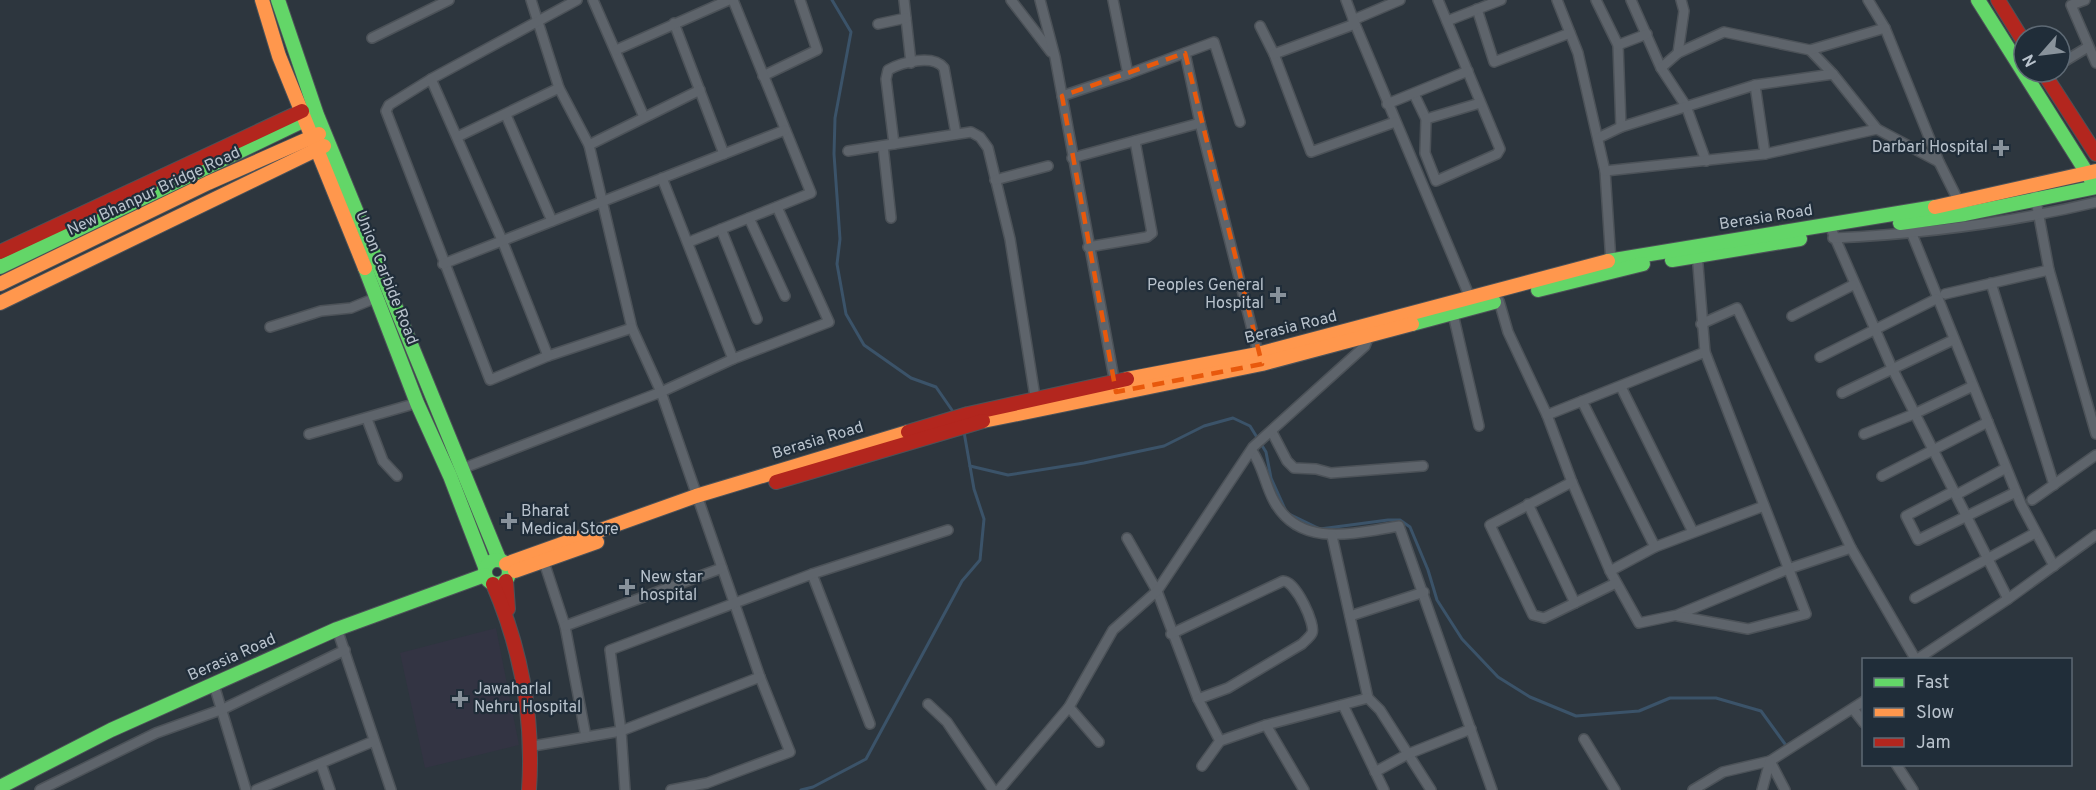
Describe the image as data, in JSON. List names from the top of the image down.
{
  "streets": {
    "main road": ["New Bhanpur Bridge Road", "Berasia Road", "Union Carbide Road"]
  },
  "crossings": [
    ["New Bhanpur Bridge Road", "Union Carbide Road"],
    ["Berasia Road", "Union Carbide Road"]
  ],
  "places": {
    "health": [
      "Darbari Hospital",
      "Peoples General Hospital",
      "Bharat Medical Store",
      "New star hospital",
      "Jawaharlal Nehru Hospital"
    ]
  },
  "legend": ["Fast", "Slow", "Jam"],
  "north": "bottom left"
}
